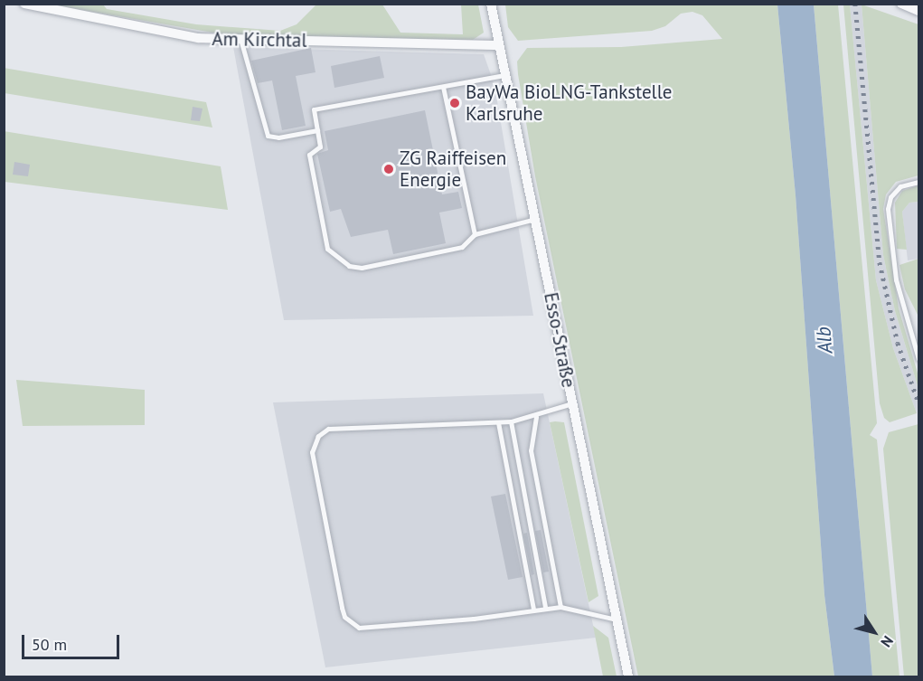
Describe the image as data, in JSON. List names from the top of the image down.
{
  "streets": {
    "street": ["Am Kirchtal", "Esso-Straße"]
  },
  "crossings": [
    ["Am Kirchtal", "Esso-Straße"]
  ],
  "water": ["Alb"],
  "places": ["BayWa BioLNG-Tankstelle Karlsruhe", "ZG Raiffeisen Energie"],
  "scale_bar": "50 m",
  "north": "bottom right"
}
